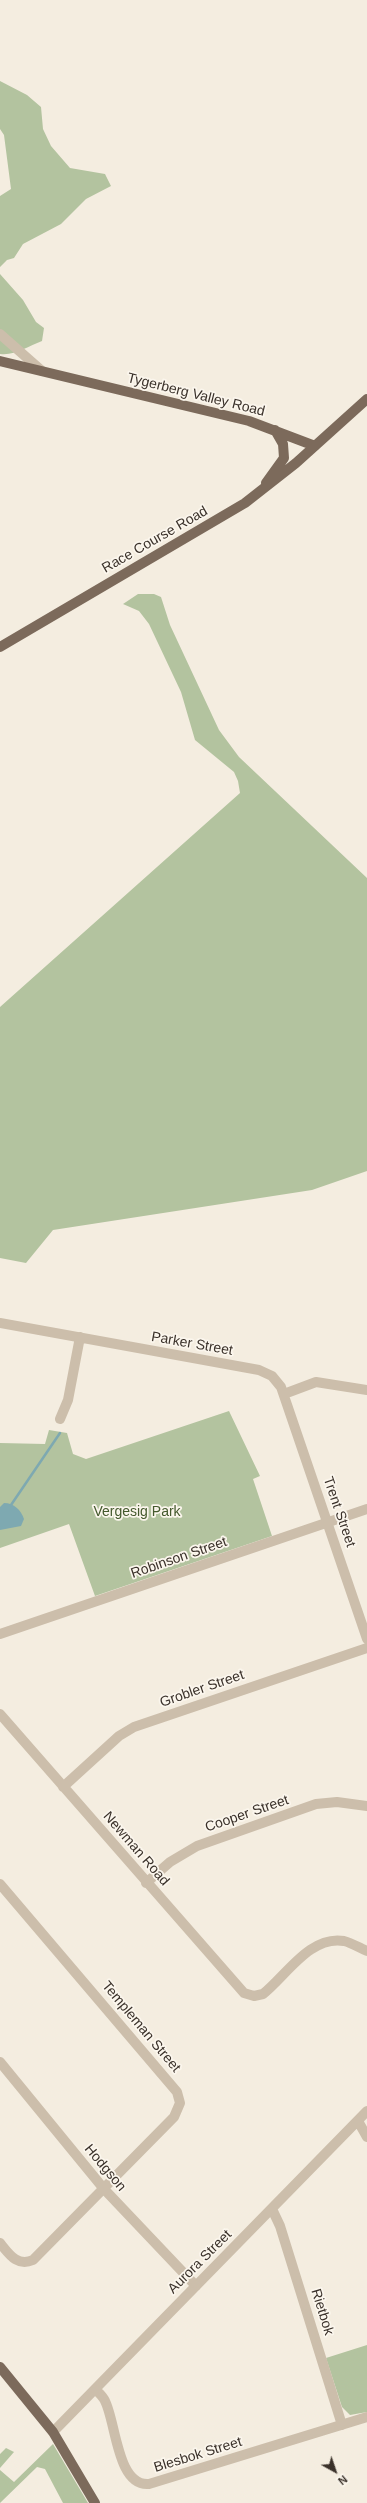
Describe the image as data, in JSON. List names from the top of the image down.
{
  "streets": {
    "main road": ["Tygerberg Valley Road", "Race Course Road"],
    "street": [
      "Parker Street",
      "Trent Street",
      "Robinson Street",
      "Grobler Street",
      "Cooper Street",
      "Newman Road",
      "Templeman Street",
      "Hodgson",
      "Aurora Street",
      "Rietbok",
      "Blesbok Street"
    ]
  },
  "crossings": [
    ["Tygerberg Valley Road", "Race Course Road"],
    ["Parker Street", "Trent Street"],
    ["Trent Street", "Robinson Street"],
    ["Grobler Street", "Newman Road"],
    ["Cooper Street", "Newman Road"],
    ["Templeman Street", "Hodgson"],
    ["Hodgson", "Aurora Street"],
    ["Aurora Street", "Rietbok"],
    ["Aurora Street", "Blesbok Street"],
    ["Rietbok", "Blesbok Street"]
  ],
  "parks": ["Vergesig Park"],
  "north": "bottom right"
}
